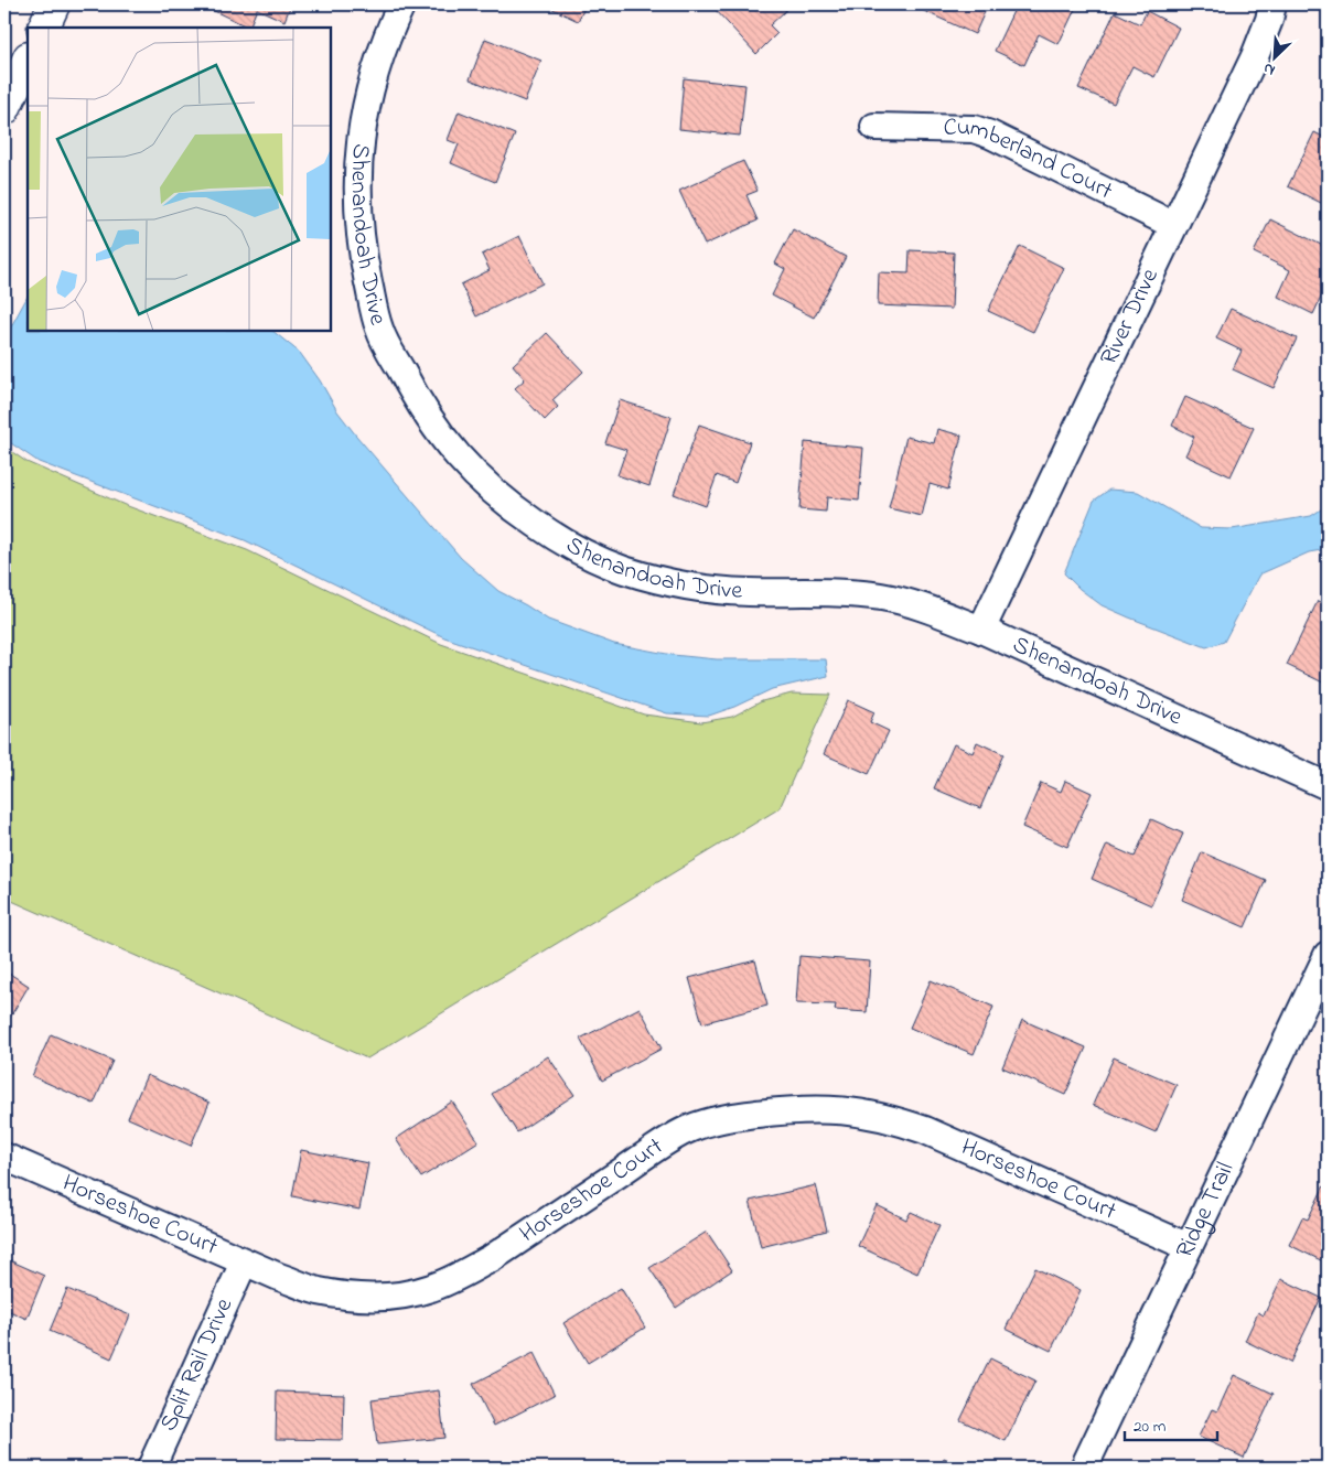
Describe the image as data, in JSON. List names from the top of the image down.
{
  "streets": {
    "street": [
      "Cumberland Court",
      "Shenandoah Drive",
      "River Drive",
      "Horseshoe Court",
      "Ridge Trail",
      "Split Rail Drive"
    ]
  },
  "crossings": [
    ["Cumberland Court", "River Drive"],
    ["Shenandoah Drive", "River Drive"],
    ["Horseshoe Court", "Ridge Trail"],
    ["Horseshoe Court", "Split Rail Drive"]
  ],
  "scale_bar": "20 m",
  "north": "bottom left"
}
